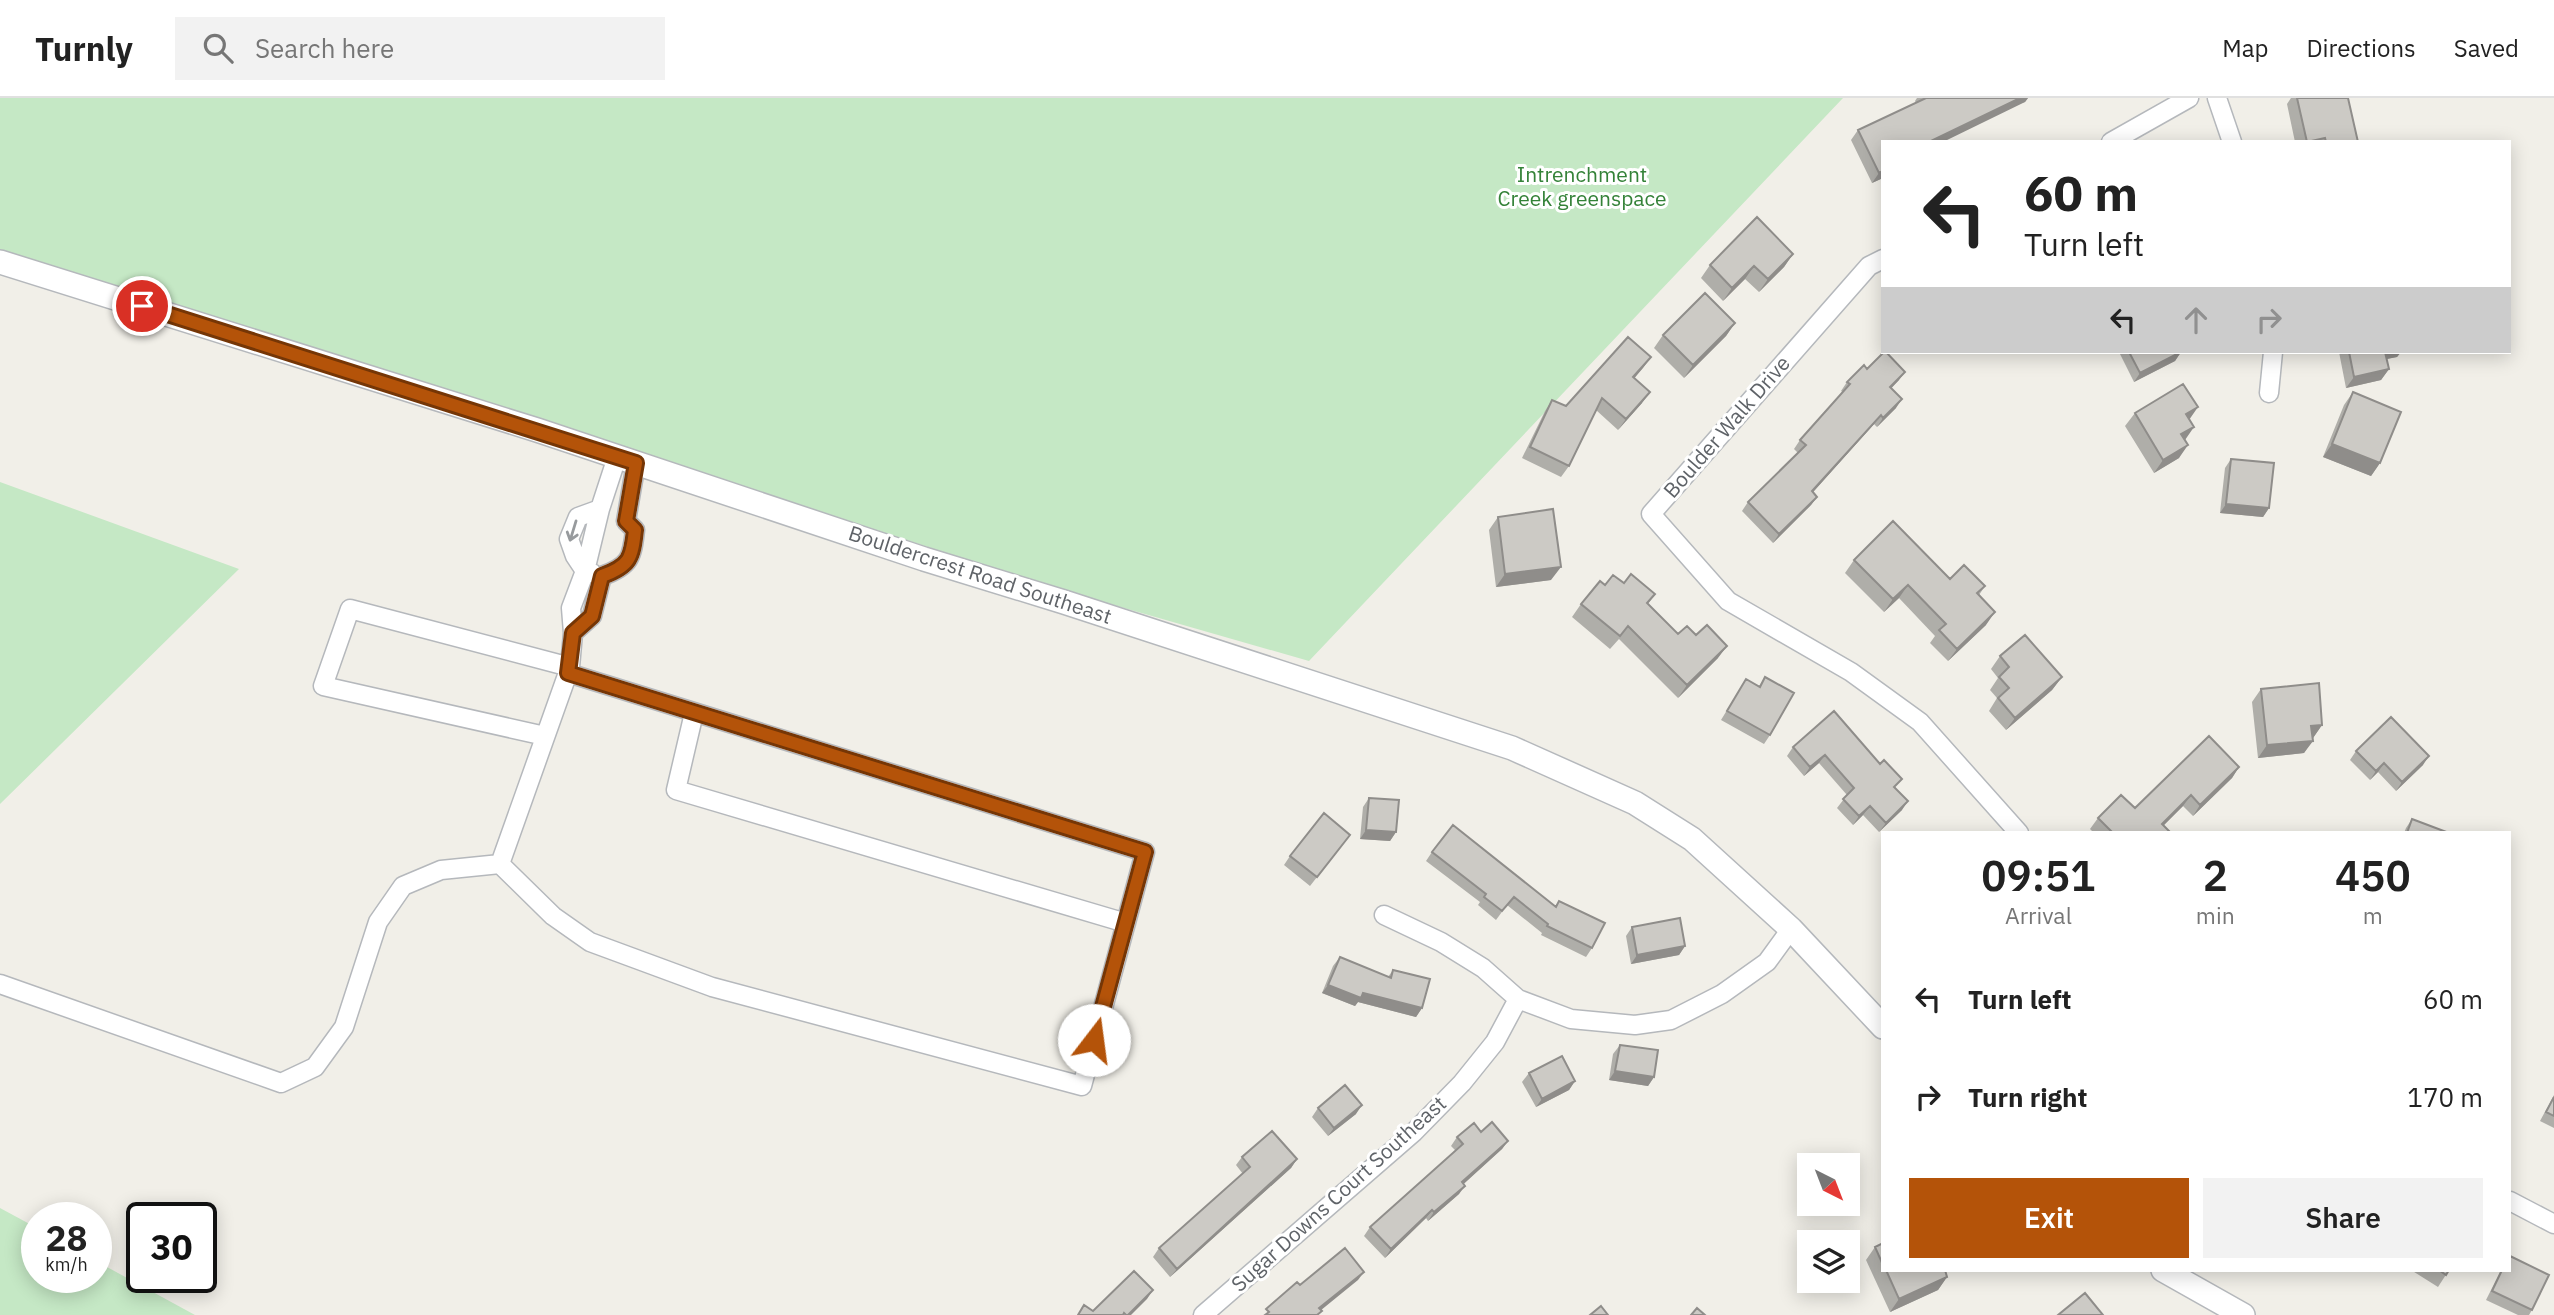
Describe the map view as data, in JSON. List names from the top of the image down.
{
  "streets": {
    "street": ["Boulder Walk Drive", "Bouldercrest Road Southeast", "Sugar Downs Court Southeast"]
  },
  "parks": ["Intrenchment Creek greenspace"],
  "north": "bottom right",
  "page": {
    "header": "Turnly",
    "search": "Search here",
    "nav": ["Map", "Directions", "Saved"],
    "turn": ["60 m", "Turn left"],
    "eta": [
      "09:51",
      "Arrival",
      "2",
      "min",
      "450",
      "m"
    ],
    "list": [
      {
        "name": "Turn left",
        "value": "60 m"
      },
      {
        "name": "Turn right",
        "value": "170 m"
      }
    ],
    "buttons": ["Exit", "Share"],
    "speed": "28 km/h",
    "limit": "30"
  }
}
